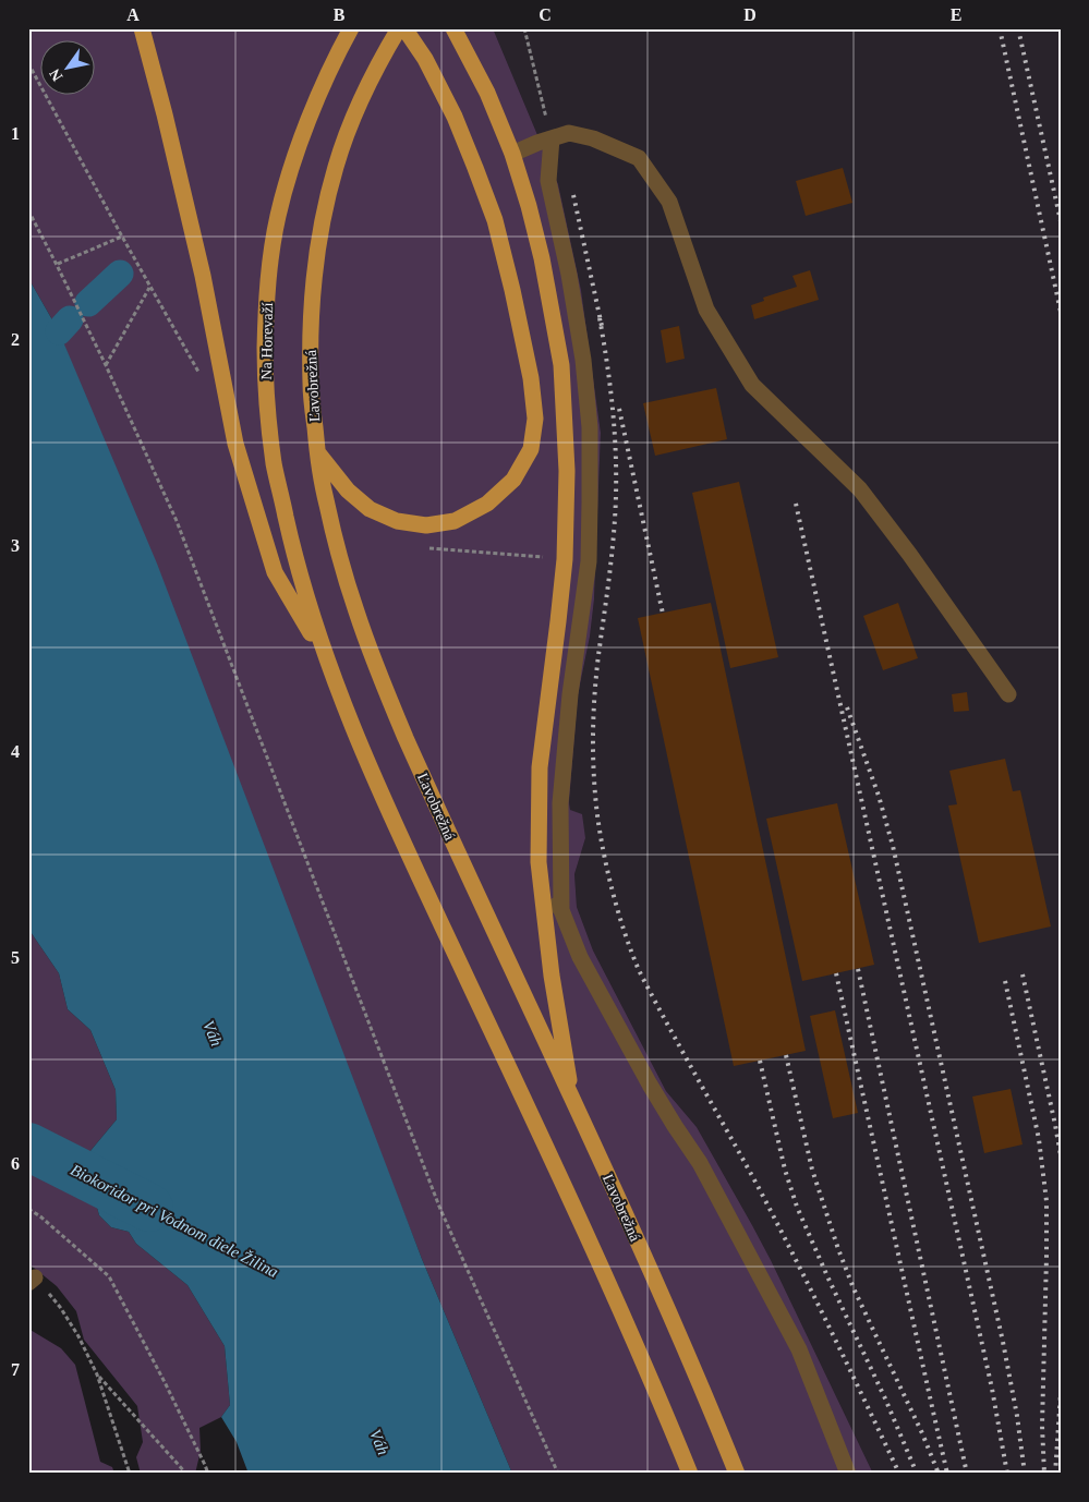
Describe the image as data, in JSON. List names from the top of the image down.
{
  "streets": {
    "main road": ["Na Horevaží", "Ľavobrežná"]
  },
  "water": ["Váh", "Biokoridor pri Vodnom diele Žilina"],
  "north": "bottom left",
  "grid": {
    "columns": [
      "A",
      "B",
      "C",
      "D",
      "E"
    ],
    "rows": [
      "1",
      "2",
      "3",
      "4",
      "5",
      "6",
      "7"
    ]
  }
}
